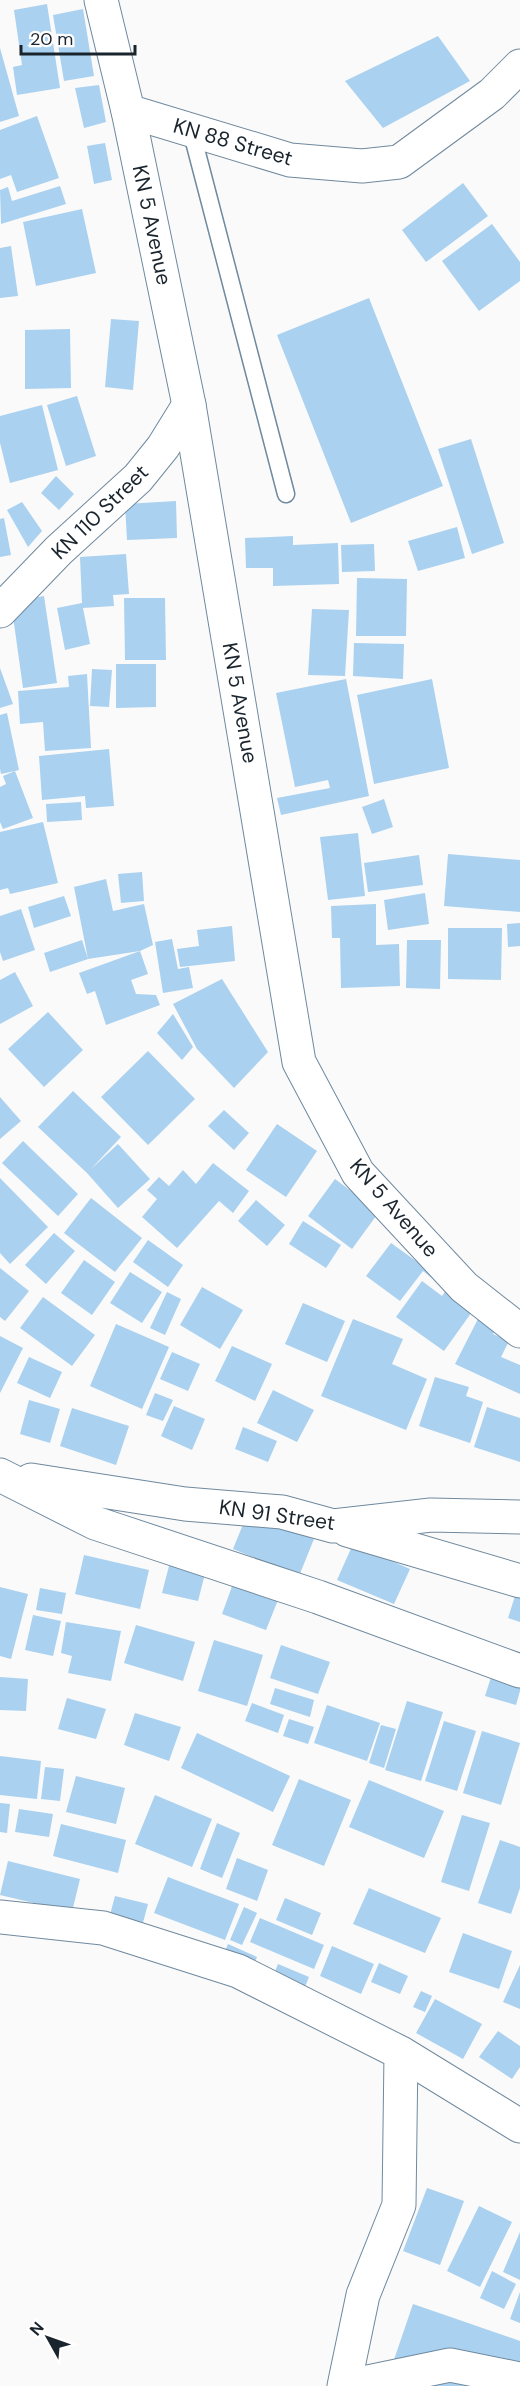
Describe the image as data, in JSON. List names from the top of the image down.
{
  "streets": {
    "street": [
      "KN 88 Street",
      "KN 5 Avenue",
      "KN 110 Street",
      "KN 91 Street"
    ]
  },
  "crossings": [
    ["KN 88 Street", "KN 5 Avenue"],
    ["KN 5 Avenue", "KN 110 Street"]
  ],
  "scale_bar": "20 m",
  "north": "top left"
}
